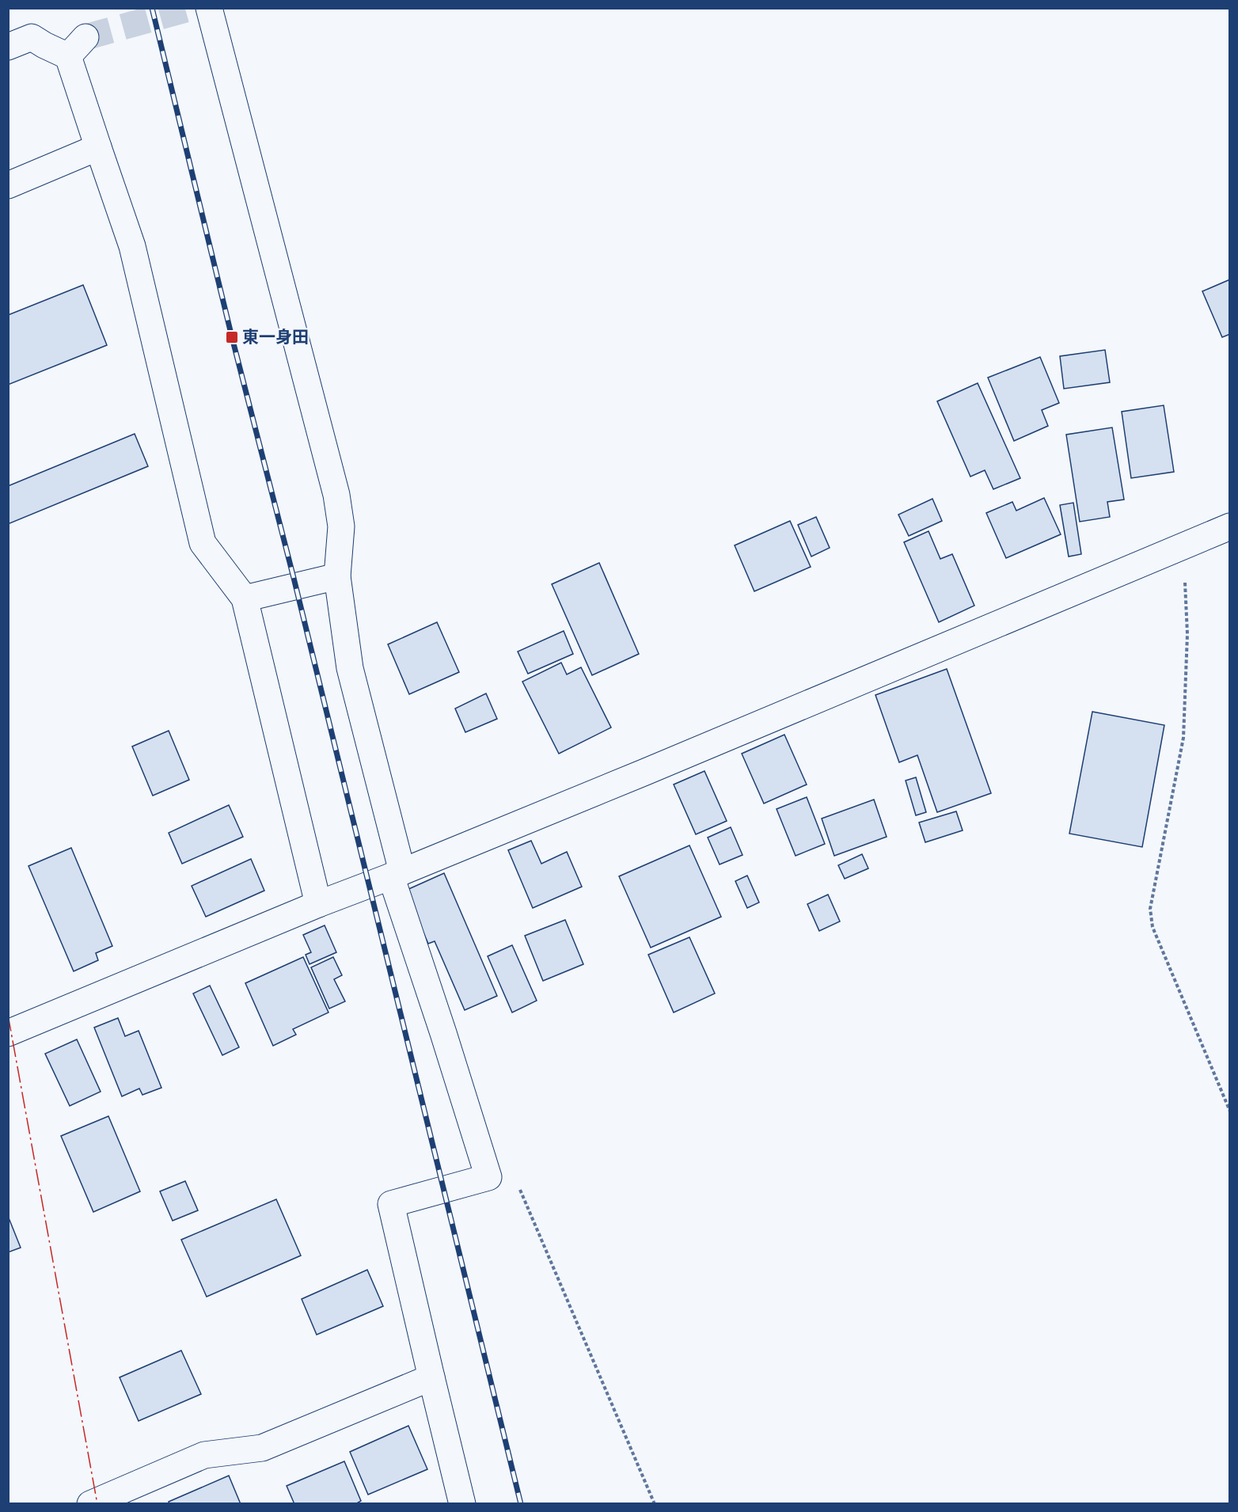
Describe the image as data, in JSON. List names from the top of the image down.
{
  "places": {
    "transit": ["東一身田"]
  }
}
